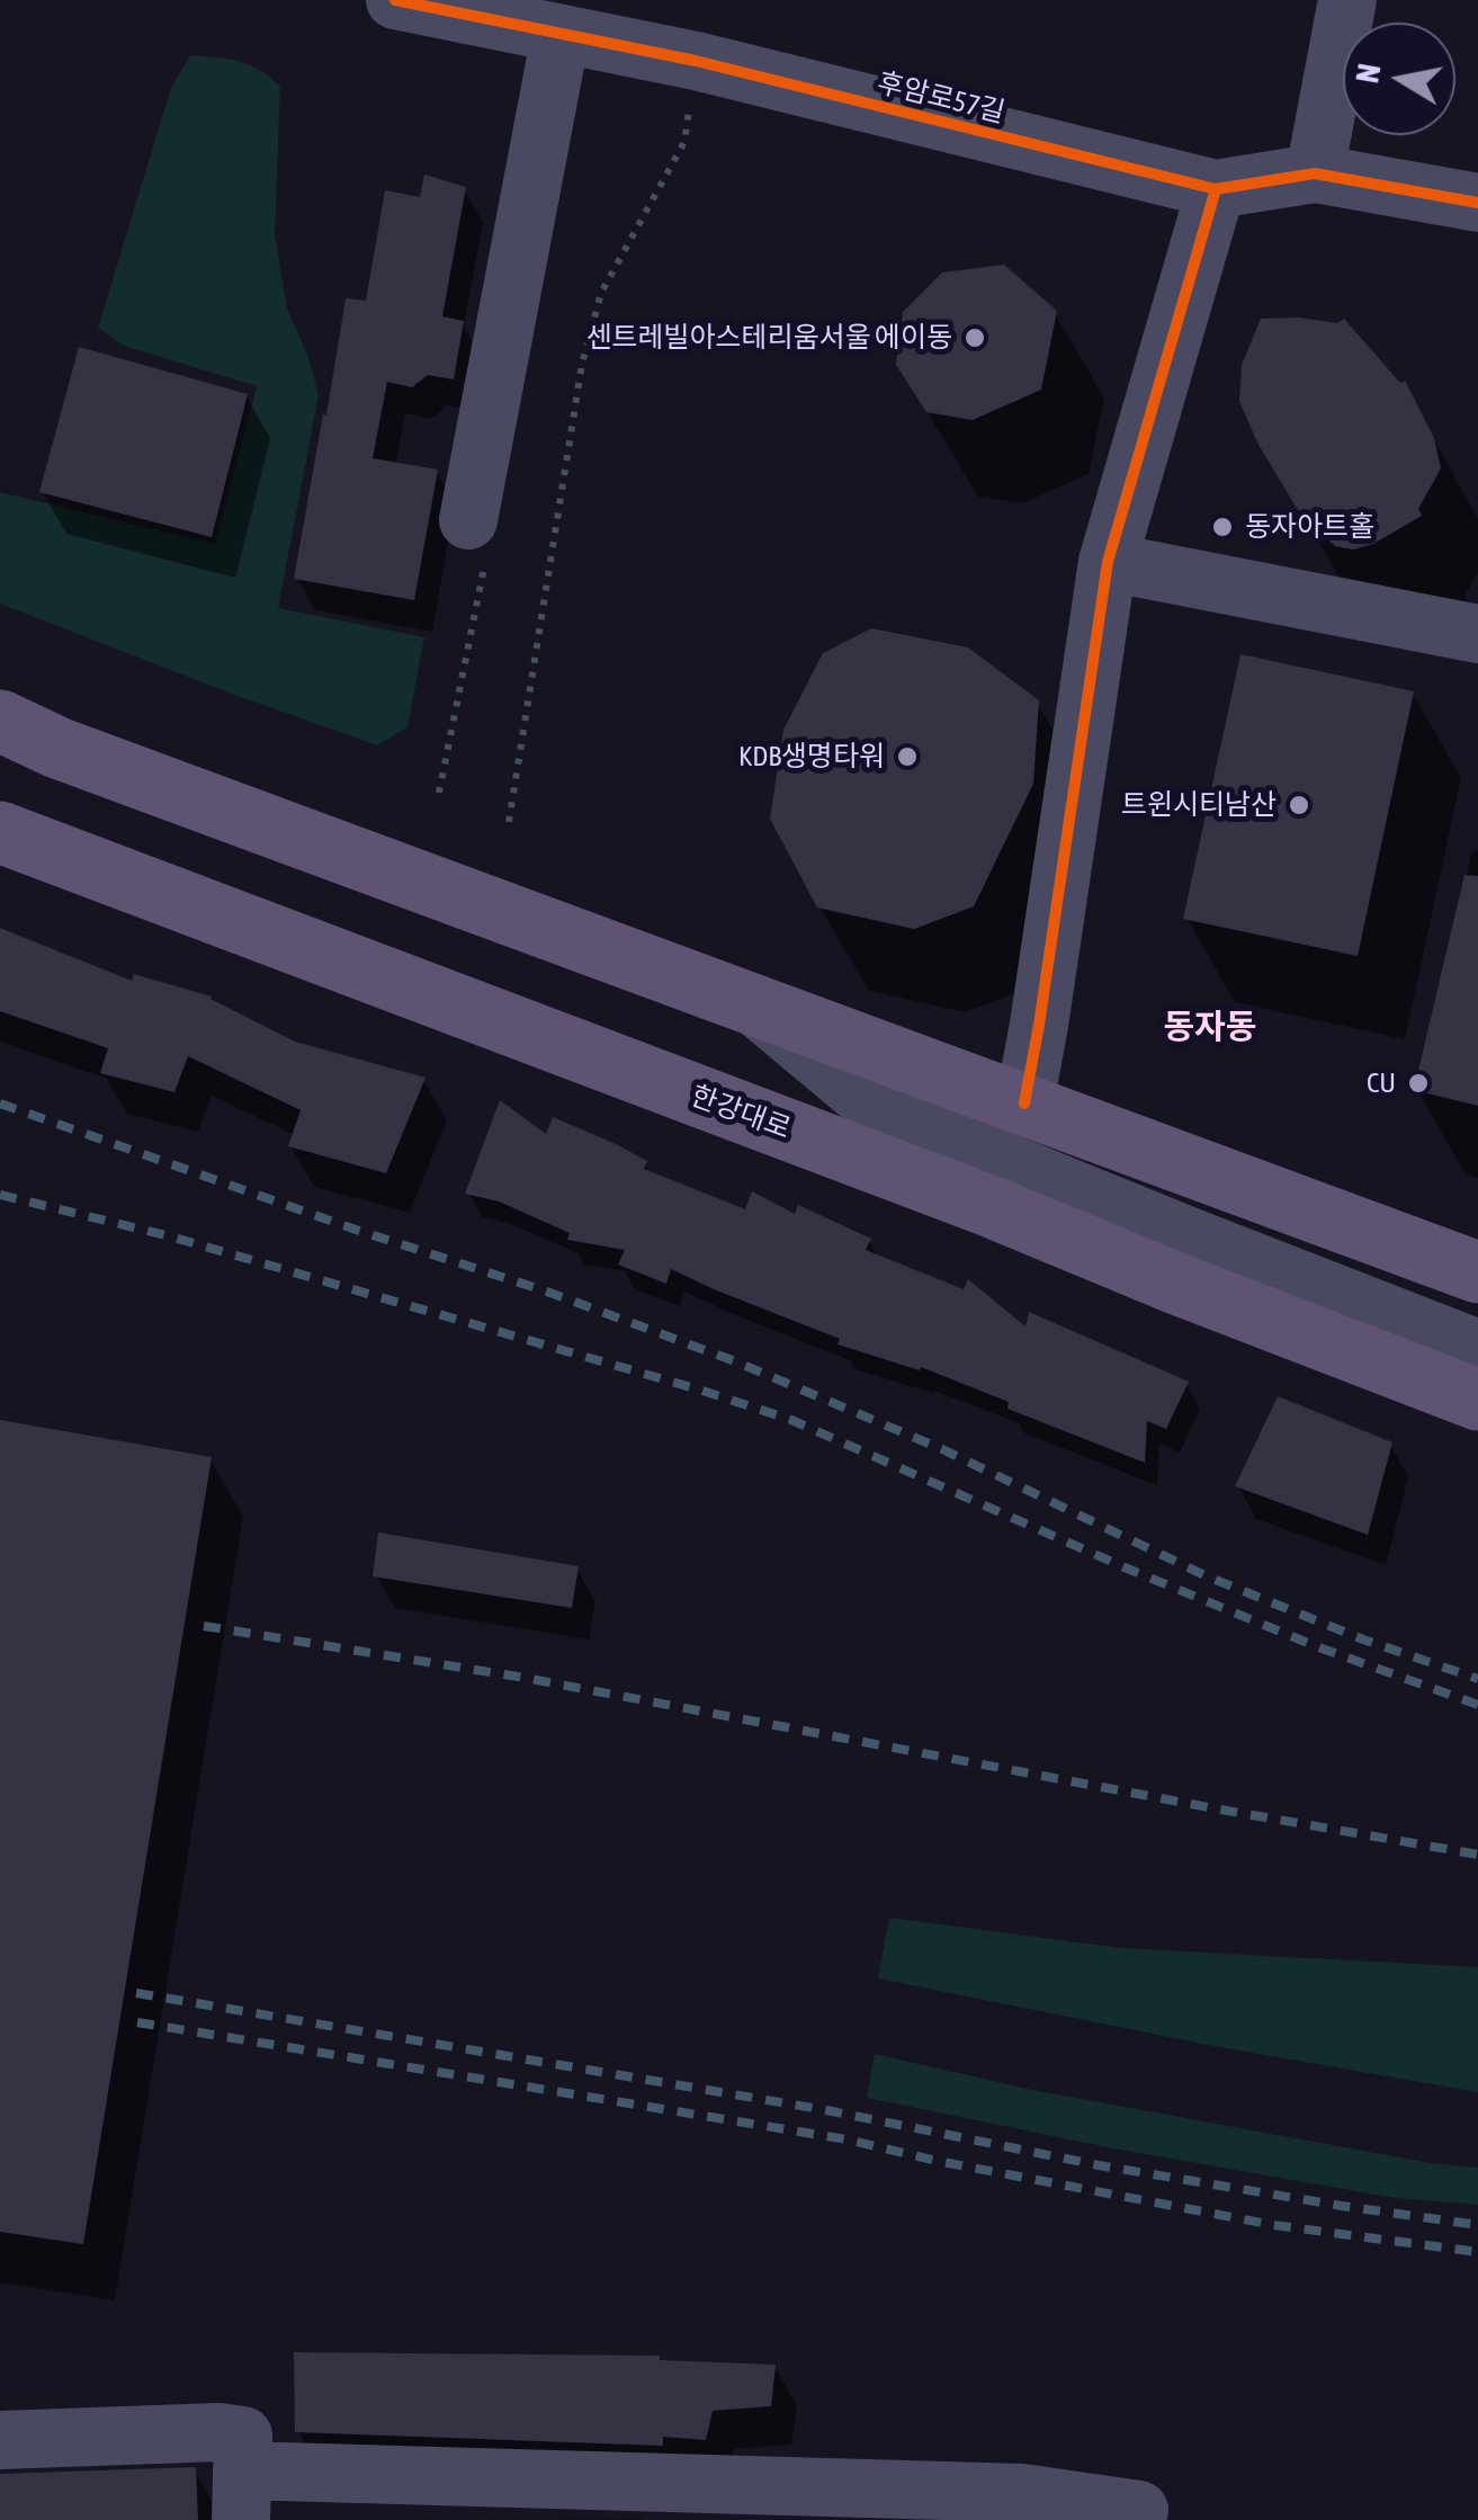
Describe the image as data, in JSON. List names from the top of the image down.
{
  "streets": {
    "main road": ["한강대로"],
    "street": ["후암로57길"]
  },
  "districts": ["동자동"],
  "places": [
    "센트레빌아스테리움서울 에이동",
    "동자아트홀",
    "KDB생명타워",
    "트윈시티남산",
    "CU"
  ],
  "north": "left"
}
